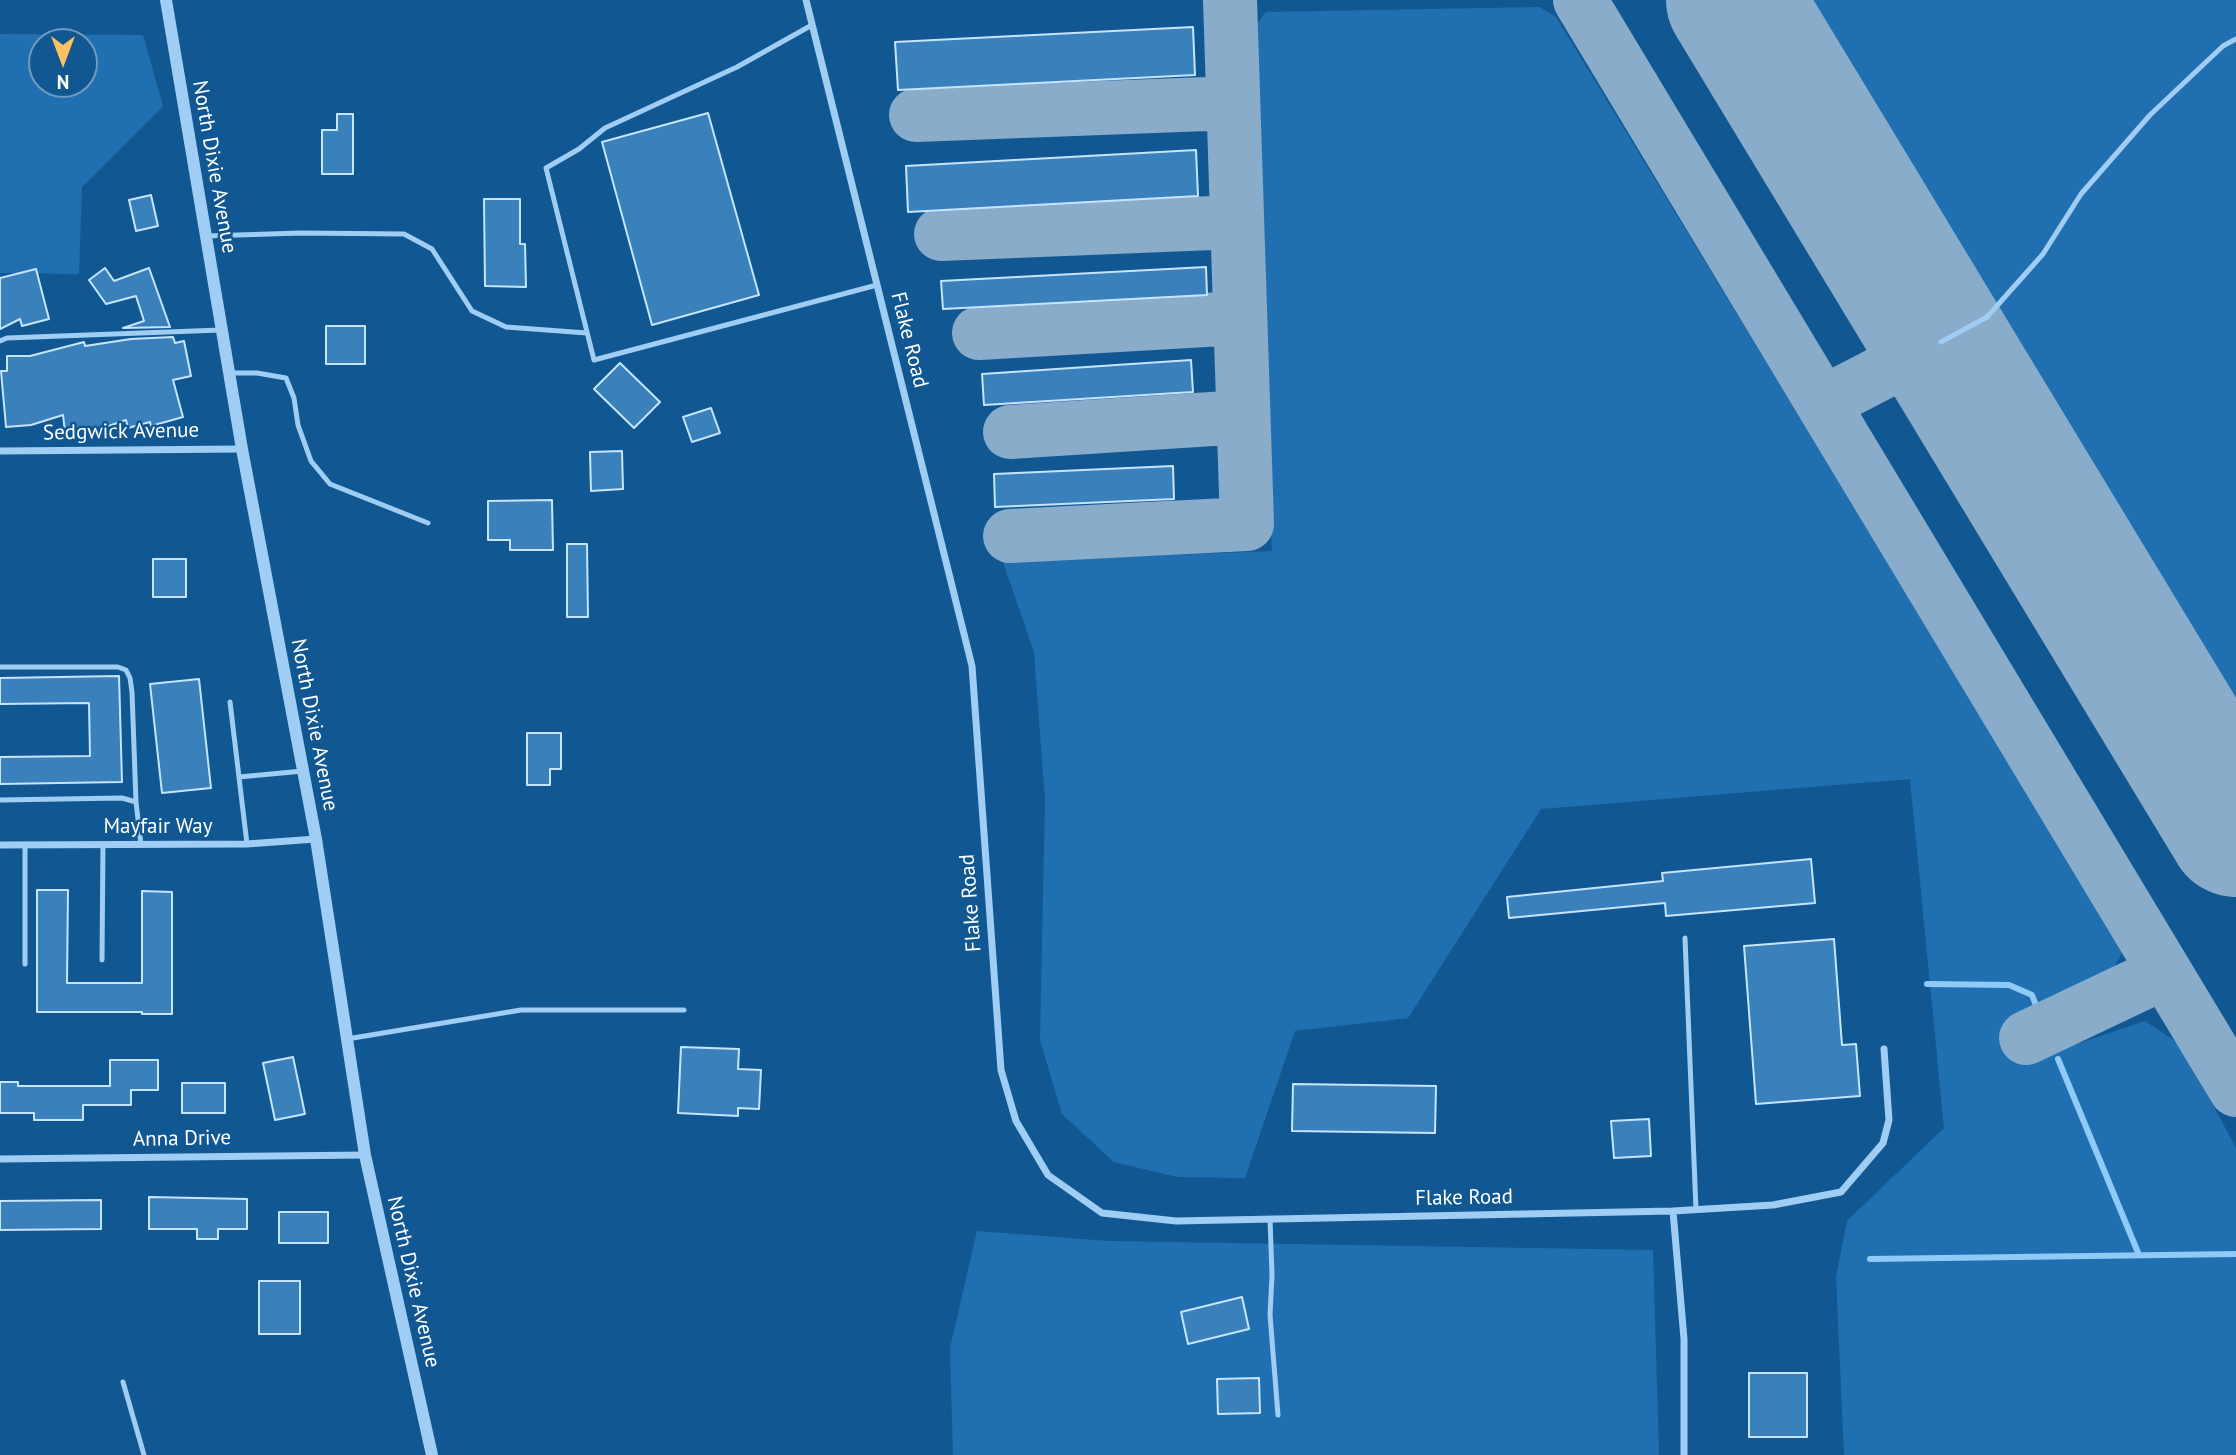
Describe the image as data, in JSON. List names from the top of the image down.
{
  "streets": {
    "street": [
      "North Dixie Avenue",
      "Flake Road",
      "Sedgwick Avenue",
      "Mayfair Way",
      "Anna Drive"
    ]
  },
  "crossings": [
    ["North Dixie Avenue", "Sedgwick Avenue"],
    ["North Dixie Avenue", "Mayfair Way"],
    ["North Dixie Avenue", "Anna Drive"]
  ],
  "north": "bottom"
}
